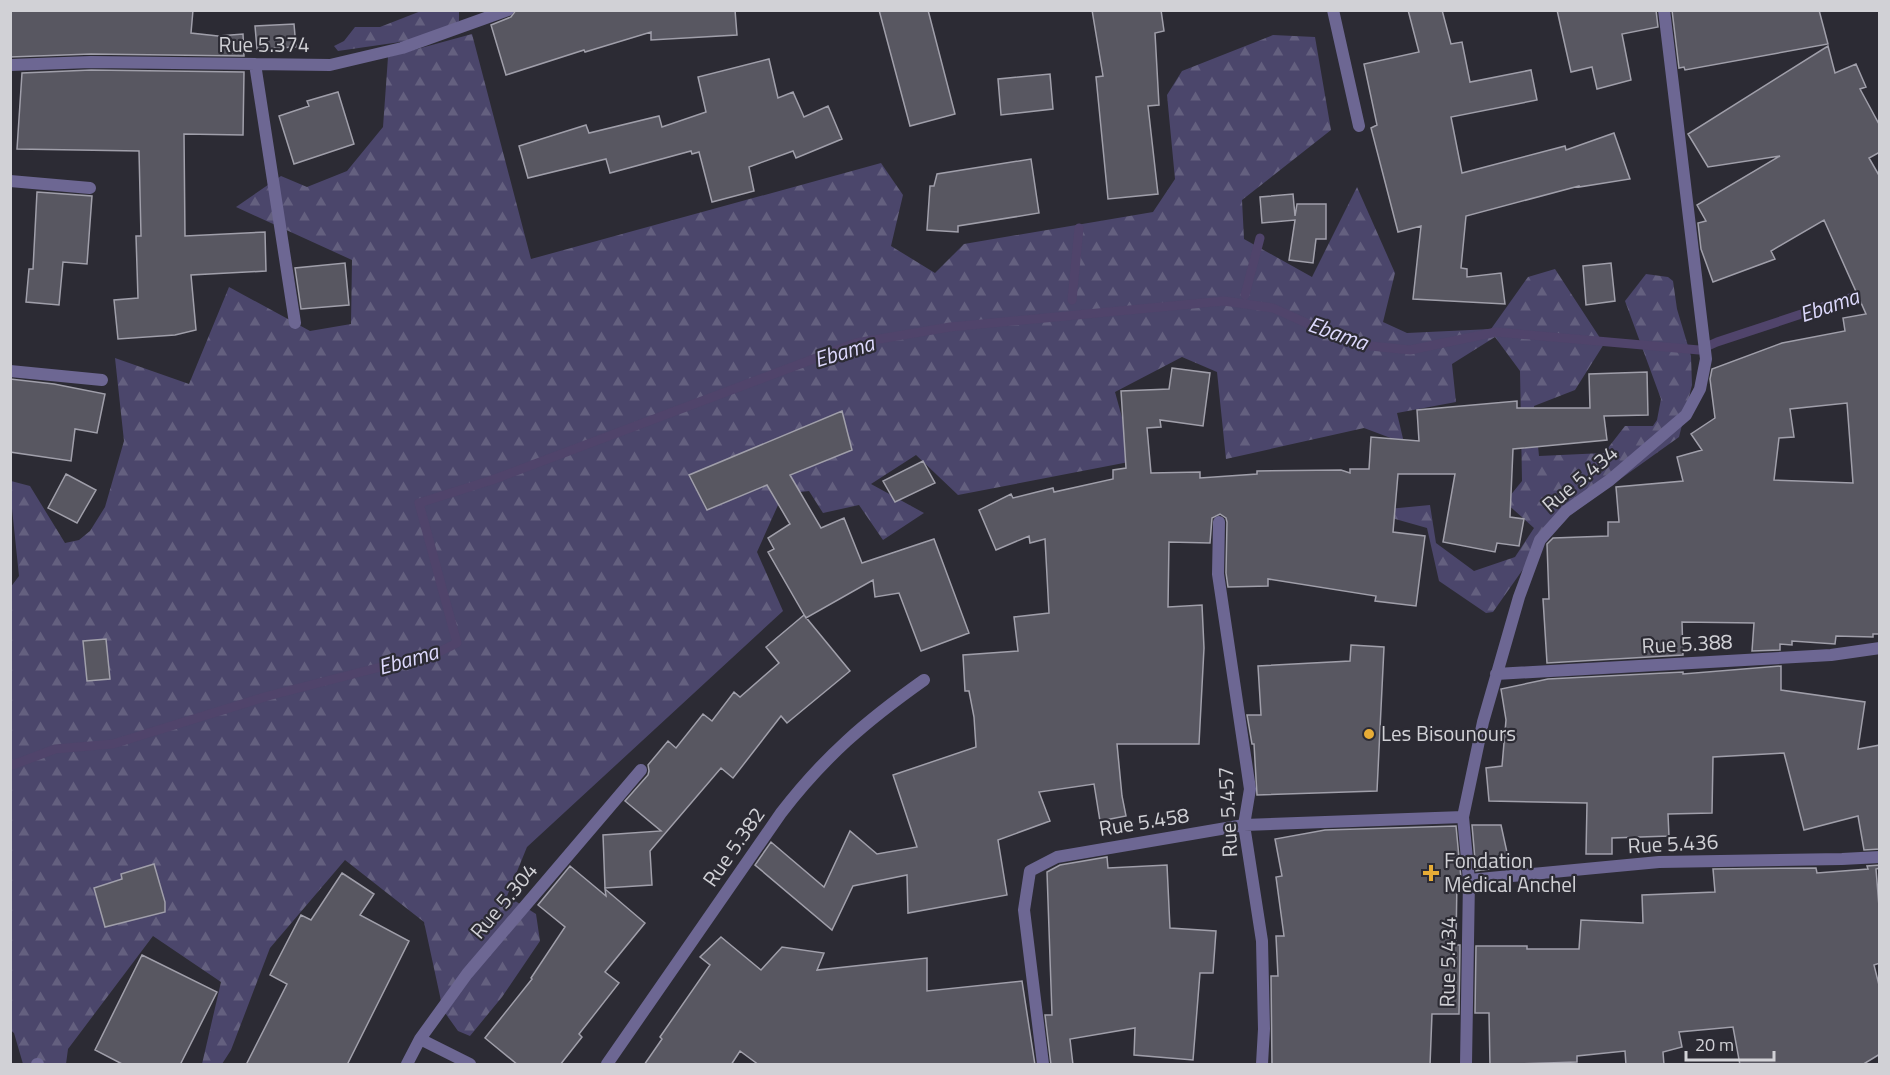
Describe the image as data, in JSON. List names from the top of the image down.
{
  "streets": {
    "street": [
      "Rue 5.374",
      "Rue 5.434",
      "Rue 5.388",
      "Rue 5.457",
      "Rue 5.458",
      "Rue 5.436",
      "Rue 5.382",
      "Rue 5.304"
    ]
  },
  "crossings": [
    ["Rue 5.434", "Rue 5.388"],
    ["Rue 5.434", "Rue 5.458"],
    ["Rue 5.434", "Rue 5.436"],
    ["Rue 5.457", "Rue 5.458"]
  ],
  "water": ["Ebama"],
  "places": {
    "other": ["Les Bisounours"],
    "health": ["Fondation Médical Anchel"]
  },
  "scale_bar": "20 m"
}
